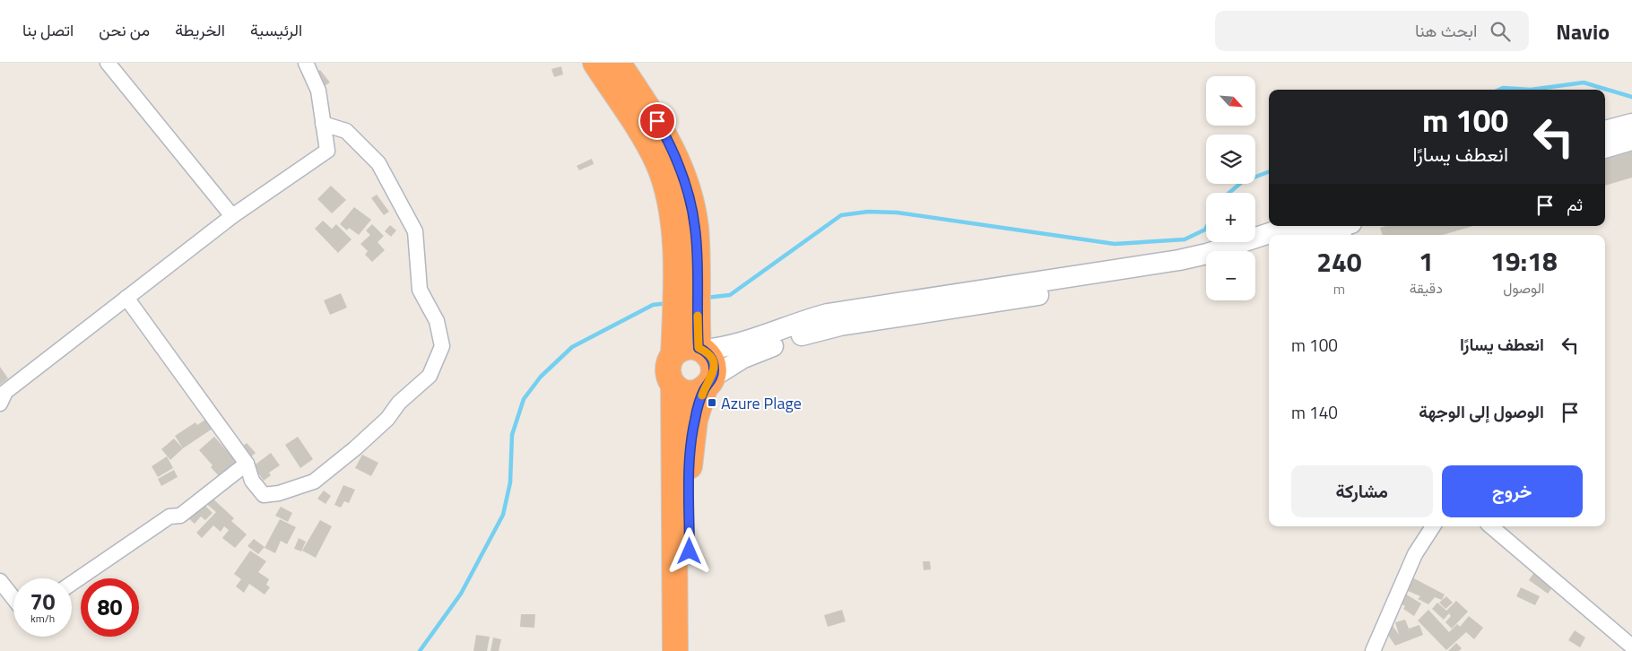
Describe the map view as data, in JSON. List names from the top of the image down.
{
  "places": {
    "transit": ["Azure Plage"]
  },
  "north": "bottom right",
  "page": {
    "header": "Navio",
    "search": "ابحث هنا",
    "nav": [
      "الرئيسية",
      "الخريطة",
      "من نحن",
      "اتصل بنا"
    ],
    "map_buttons": ["+", "−"],
    "turn": ["100 m", "انعطف يسارًا"],
    "then": "ثم",
    "eta": [
      "19:18",
      "الوصول",
      "1",
      "دقيقة",
      "240",
      "m"
    ],
    "list": [
      {
        "name": "انعطف يسارًا",
        "value": "100 m"
      },
      {
        "name": "الوصول إلى الوجهة",
        "value": "140 m"
      }
    ],
    "buttons": ["خروج", "مشاركة"],
    "speed": "70 km/h",
    "limit": "80"
  }
}
